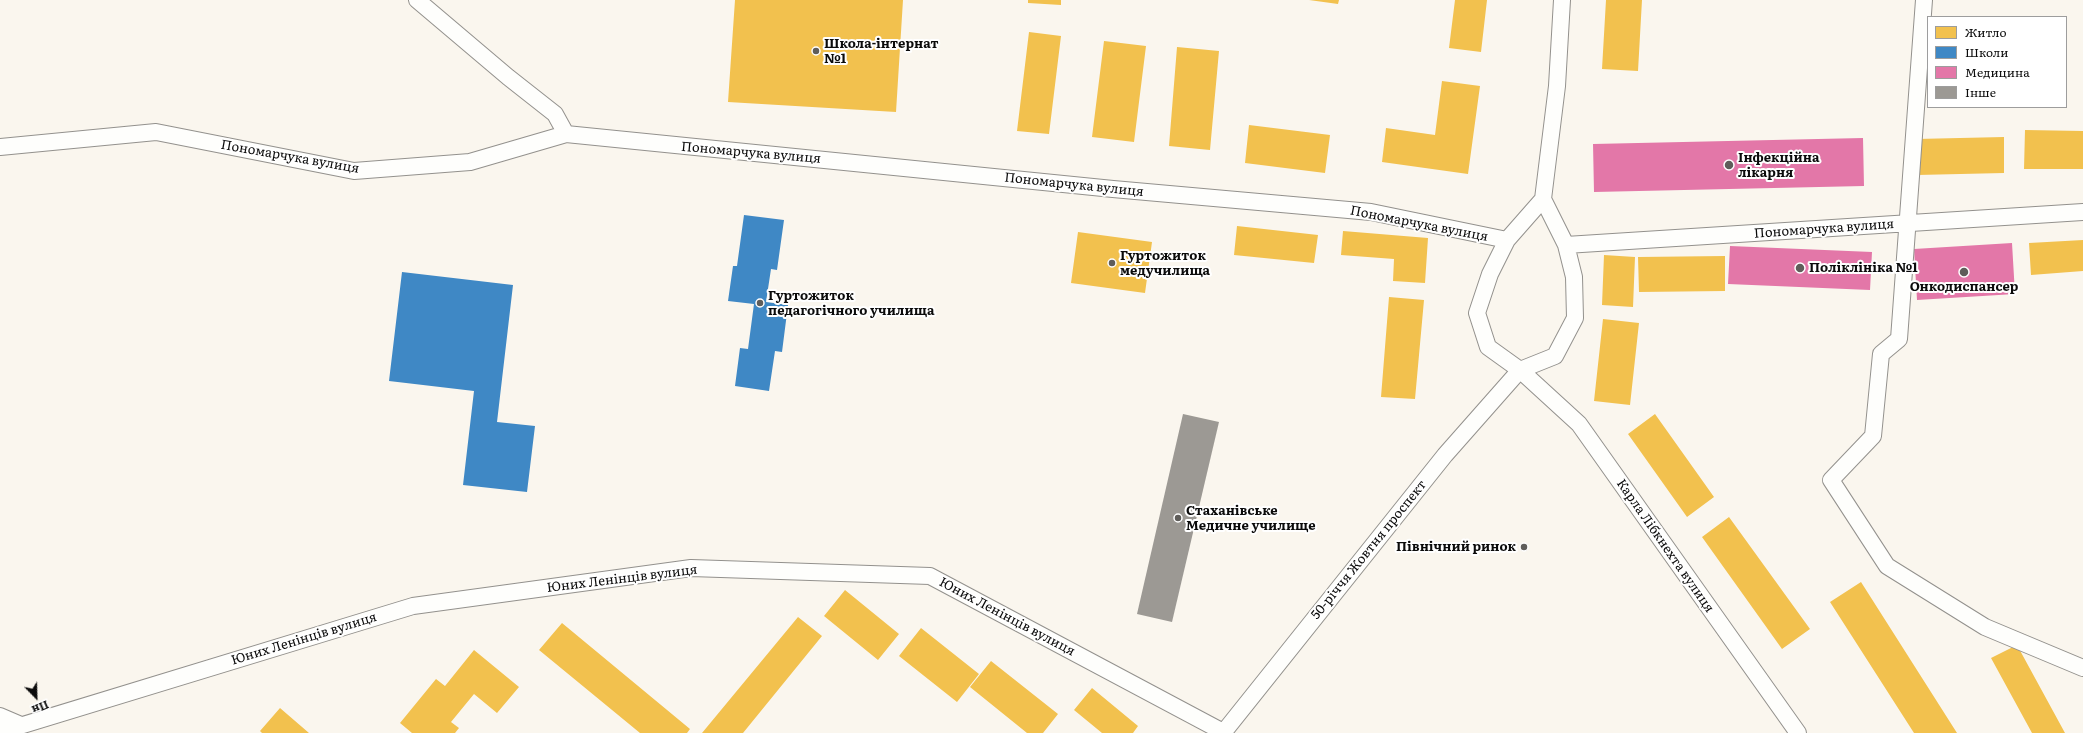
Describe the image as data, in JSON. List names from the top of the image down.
{
  "streets": {
    "street": [
      "Пономарчука вулиця",
      "Карла Лібкнехта вулиця",
      "50-річчя Жовтня проспект",
      "Юних Ленінців вулиця"
    ]
  },
  "crossings": [
    ["Пономарчука вулиця", "Карла Лібкнехта вулиця"],
    ["Карла Лібкнехта вулиця", "50-річчя Жовтня проспект"],
    ["50-річчя Жовтня проспект", "Юних Ленінців вулиця"]
  ],
  "places": [
    "Школа-інтернат №1",
    "Інфекційна лікарня",
    "Гуртожиток медучилища",
    "Поліклініка №1",
    "Онкодиспансер",
    "Гуртожиток педагогічного училища",
    "Стаханівське Медичне училище",
    "Північний ринок"
  ],
  "legend": [
    "Житло",
    "Школи",
    "Медицина",
    "Інше"
  ],
  "north": "bottom right"
}
